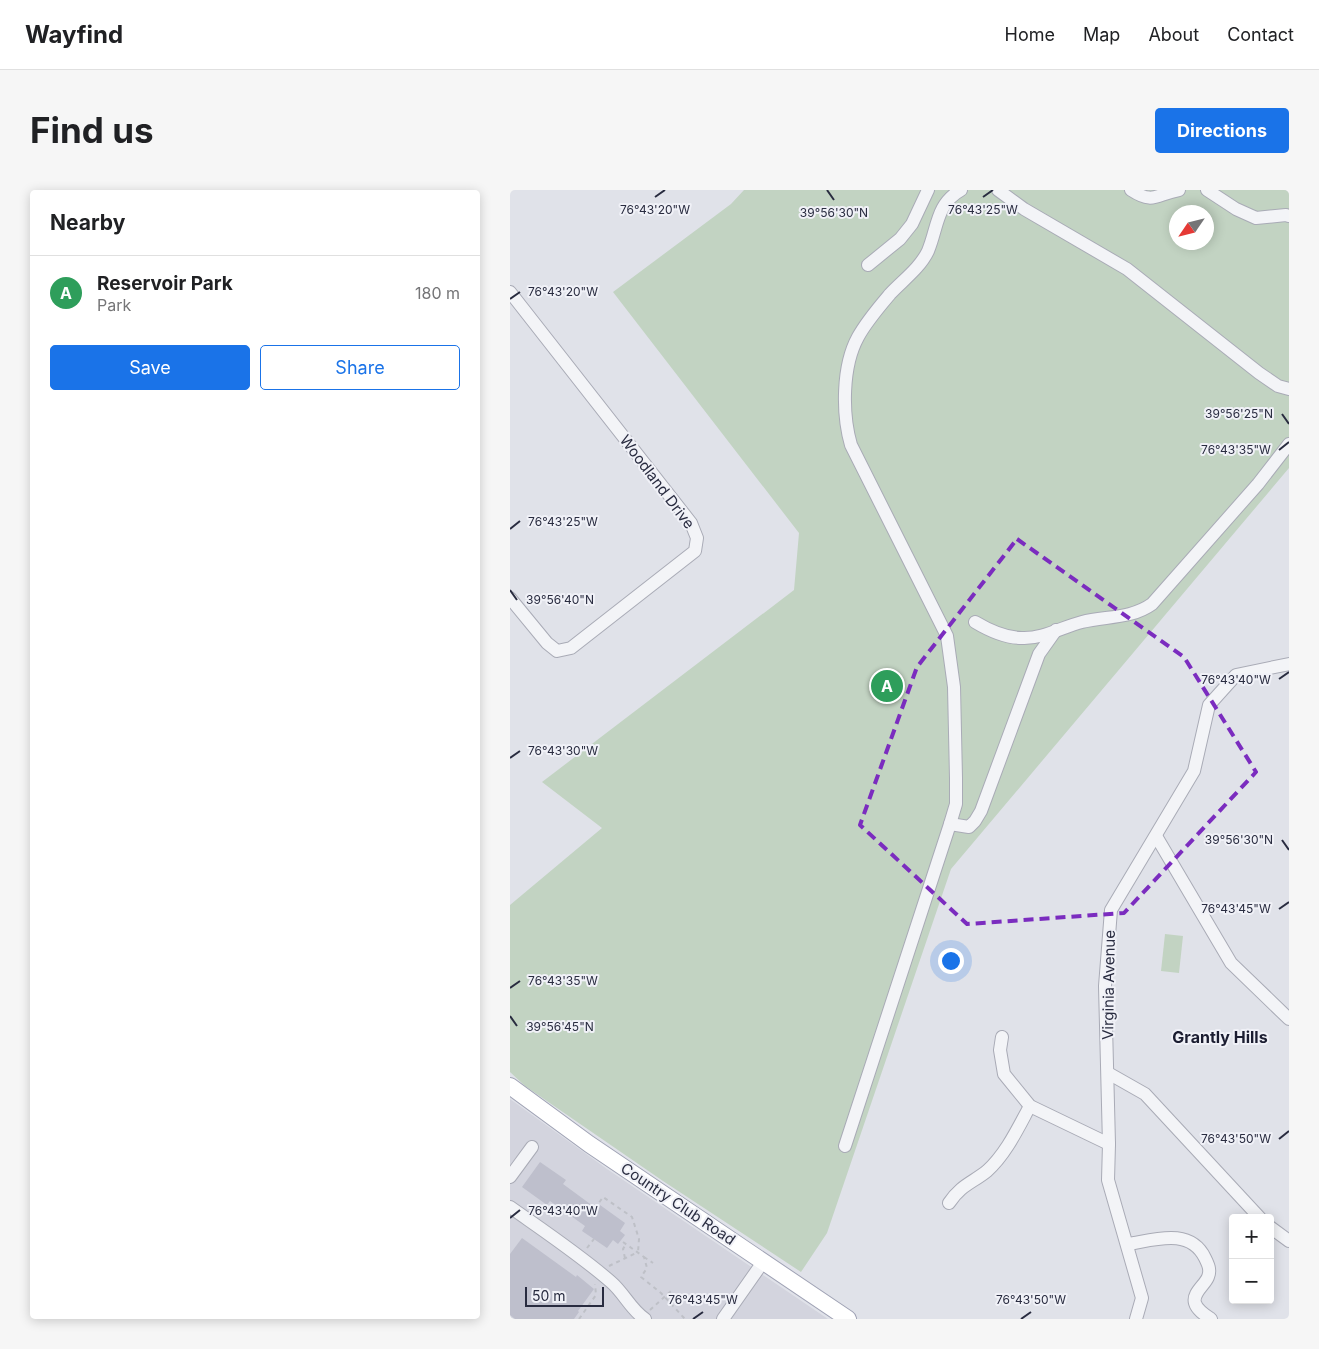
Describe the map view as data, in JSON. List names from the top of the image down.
{
  "streets": {
    "main road": ["Country Club Road"],
    "street": ["Woodland Drive", "Virginia Avenue"]
  },
  "districts": ["Grantly Hills"],
  "scale_bar": "50 m",
  "north": "bottom left",
  "page": {
    "header": "Wayfind",
    "nav": [
      "Home",
      "Map",
      "About",
      "Contact"
    ],
    "buttons": [
      "Directions",
      ["Save", "Share"]
    ],
    "title": "Find us",
    "heading": "Nearby",
    "list": [
      {
        "mark": "A",
        "name": "Reservoir Park",
        "note": "Park",
        "value": "180 m"
      }
    ],
    "pins": "A",
    "map_buttons": ["+", "−"],
    "scale": "50 m"
  },
  "coordinates": [
    "76°43'25\"W",
    "76°43'20\"W",
    "39°56'30\"N",
    "39°56'25\"N",
    "76°43'35\"W",
    "39°56'40\"N",
    "76°43'40\"W",
    "76°43'30\"W",
    "76°43'45\"W",
    "39°56'45\"N",
    "76°43'50\"W"
  ]
}
